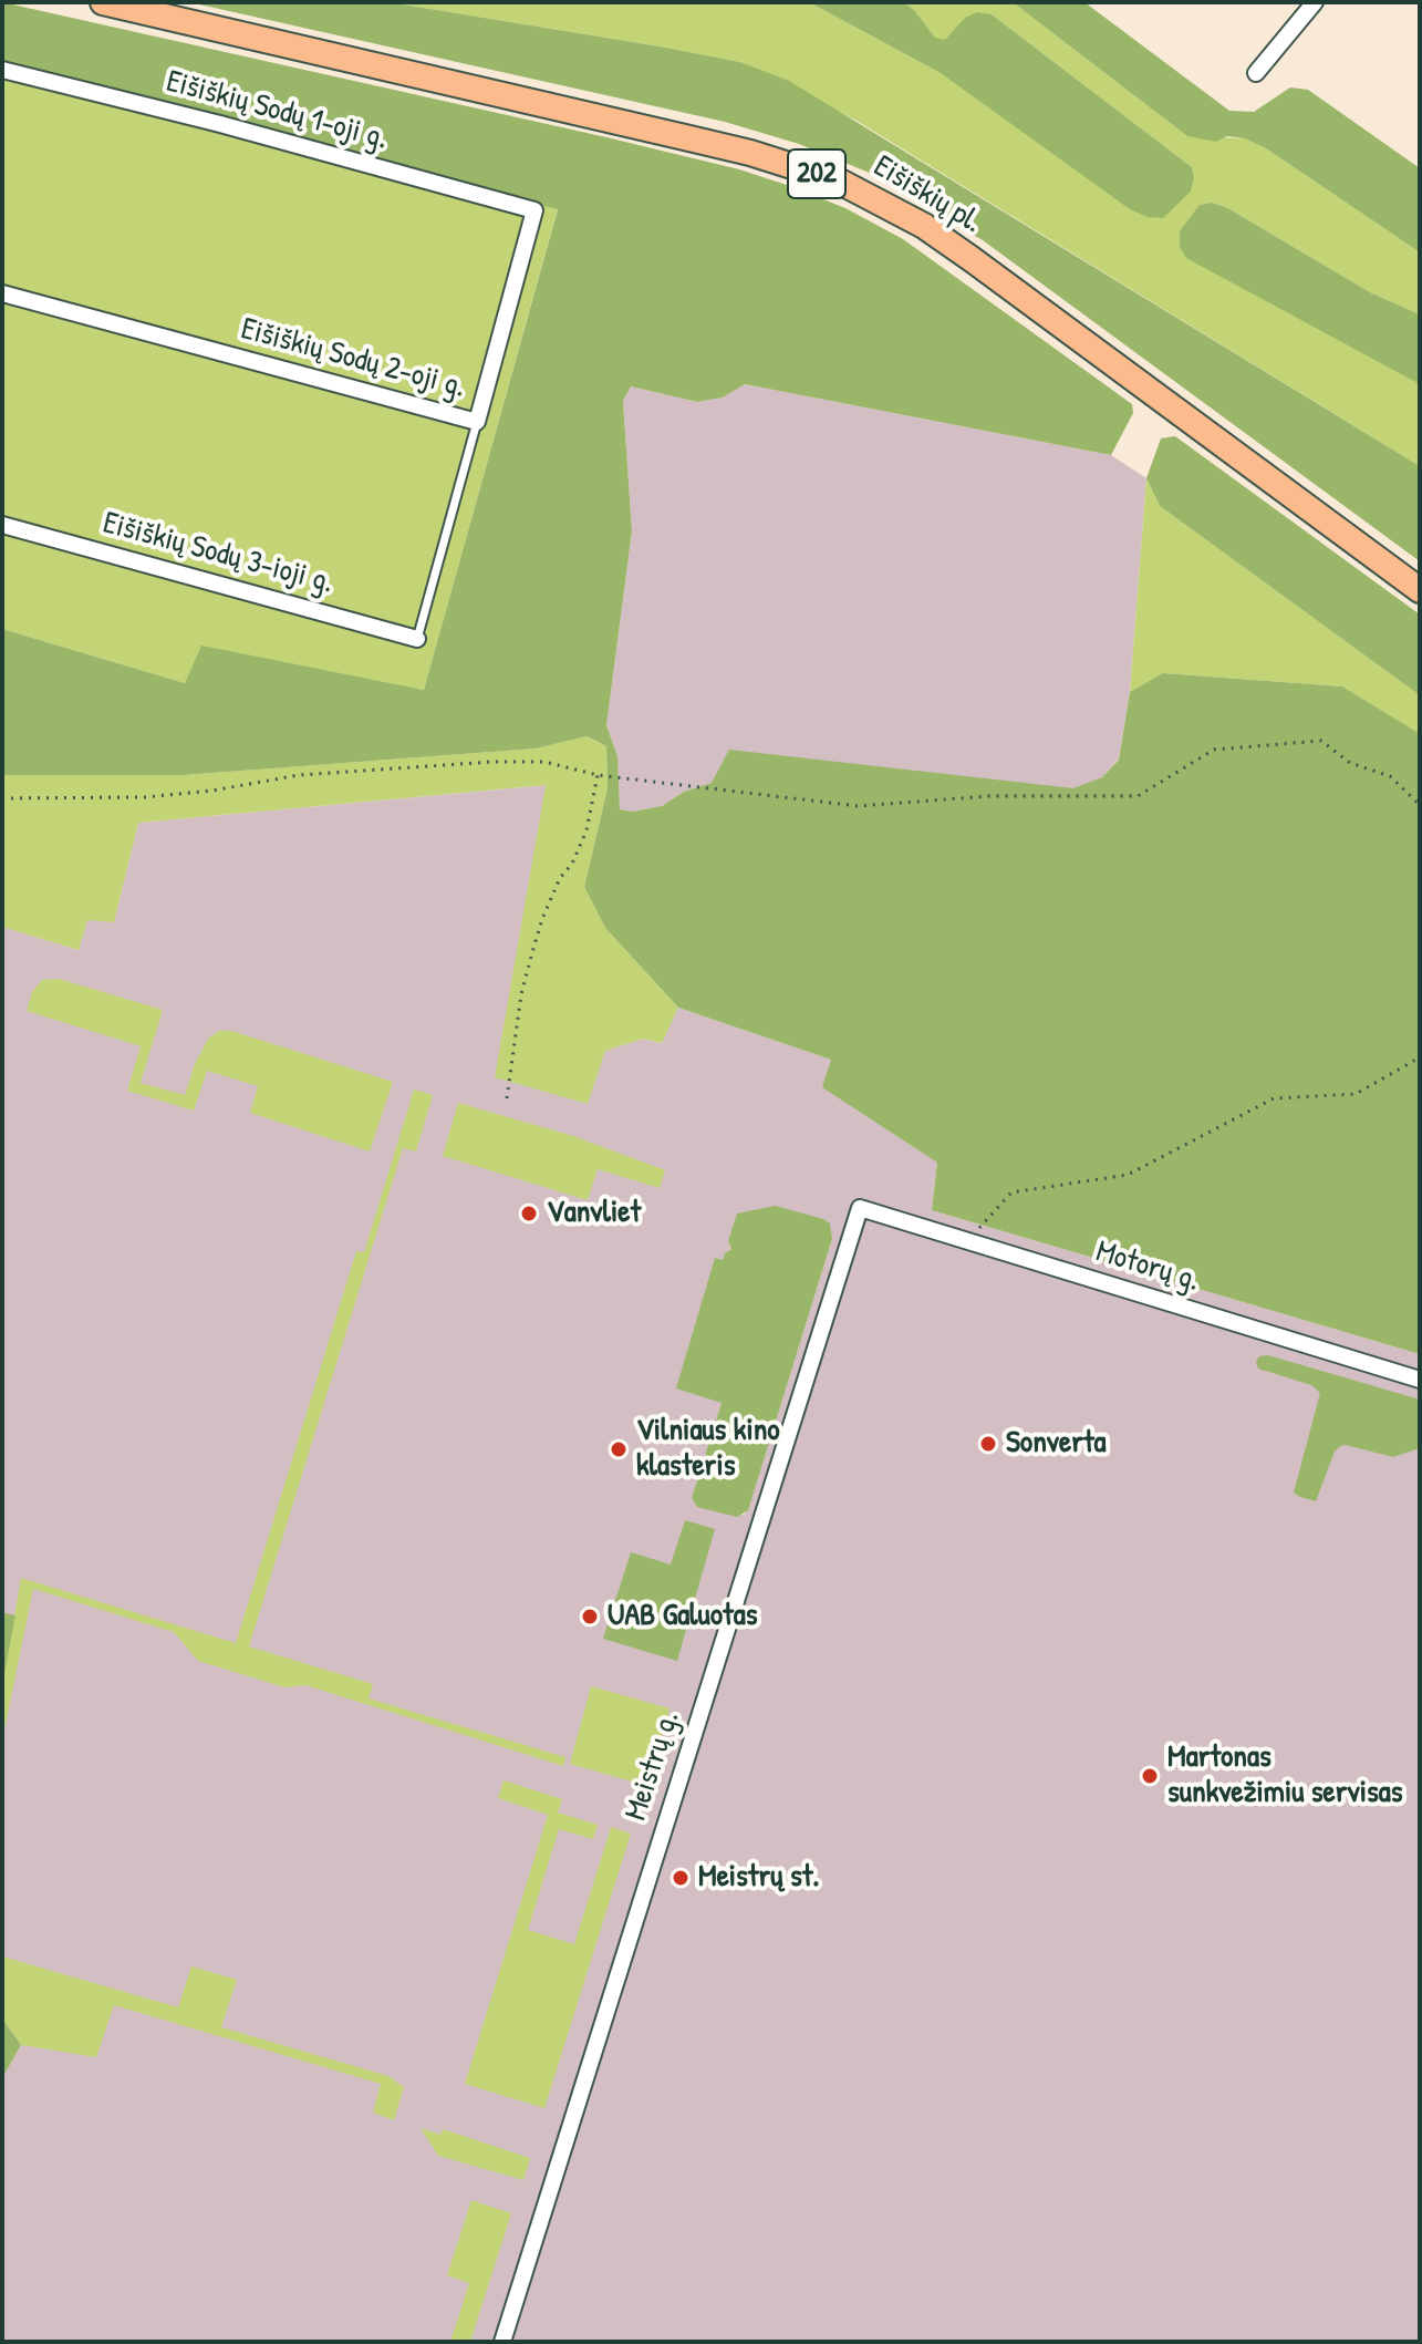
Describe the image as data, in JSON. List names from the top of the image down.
{
  "streets": {
    "main road": ["202", "Eišiškių pl."],
    "street": [
      "Eišiškių Sodų 1-oji g.",
      "Eišiškių Sodų 2-oji g.",
      "Eišiškių Sodų 3-ioji g.",
      "Motorų g.",
      "Meistrų g."
    ]
  },
  "crossings": [
    ["Eišiškių Sodų 1-oji g.", "Eišiškių Sodų 2-oji g."],
    ["Motorų g.", "Meistrų g."]
  ],
  "places": [
    "Vanvliet",
    "Sonverta",
    "Vilniaus kino klasteris",
    "UAB Galuotas",
    "Martonas sunkvežimiu servisas",
    "Meistrų st."
  ]
}
